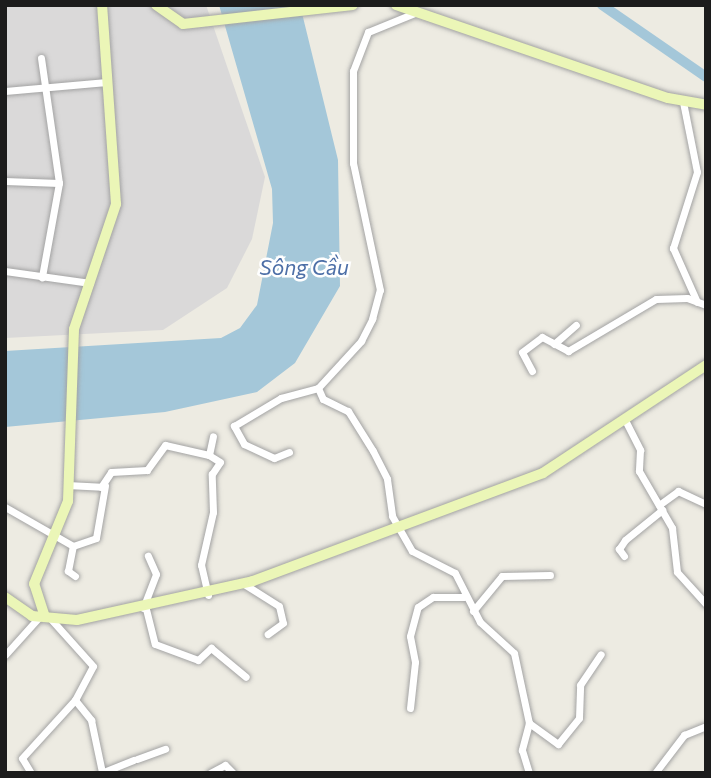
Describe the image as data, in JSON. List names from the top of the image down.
{
  "water": ["Sông Cầu"]
}
